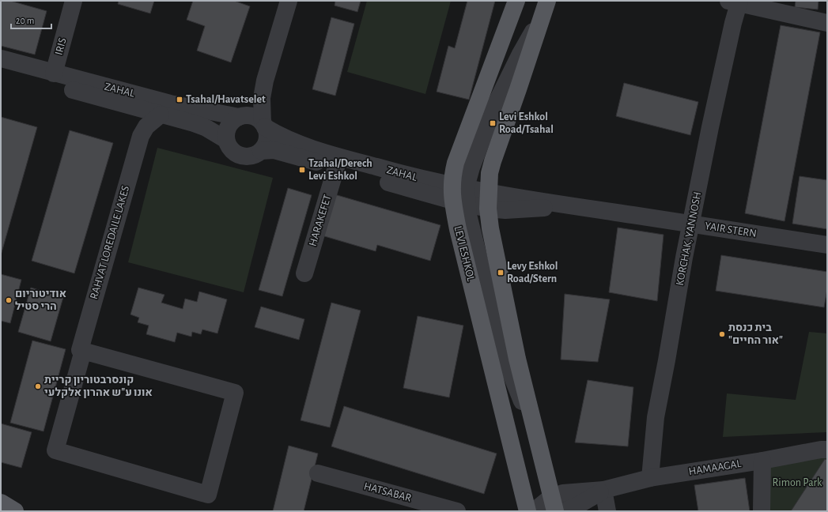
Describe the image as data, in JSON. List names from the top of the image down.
{
  "streets": {
    "main road": ["LEVI ESHKOL"],
    "street": [
      "IRIS",
      "ZAHAL",
      "HARAKEFET",
      "YAIR STERN",
      "KORCHAK, YANNOSH",
      "RAHVAT LOREDAILE LAKES",
      "HAMAAGAL",
      "HATSABAR"
    ]
  },
  "crossings": [
    ["IRIS", "ZAHAL"],
    ["ZAHAL", "HARAKEFET"],
    ["ZAHAL", "YAIR STERN"],
    ["ZAHAL", "RAHVAT LOREDAILE LAKES"],
    ["ZAHAL", "LEVI ESHKOL"],
    ["YAIR STERN", "KORCHAK, YANNOSH"],
    ["YAIR STERN", "LEVI ESHKOL"],
    ["KORCHAK, YANNOSH", "HAMAAGAL"]
  ],
  "parks": ["Rimon Park"],
  "places": {
    "transit": [
      "Tsahal/Havatselet",
      "Levi Eshkol Road/Tsahal",
      "Tzahal/Derech Levi Eshkol",
      "Levy Eshkol Road/Stern"
    ],
    "other": ["אודיטוריום הרי סטיל", "בית כנסת \"אור החיים\"", "קונסרבטוריון קריית אונו ע\"ש אהרון אלקלעי"]
  },
  "scale_bar": "20 m"
}
